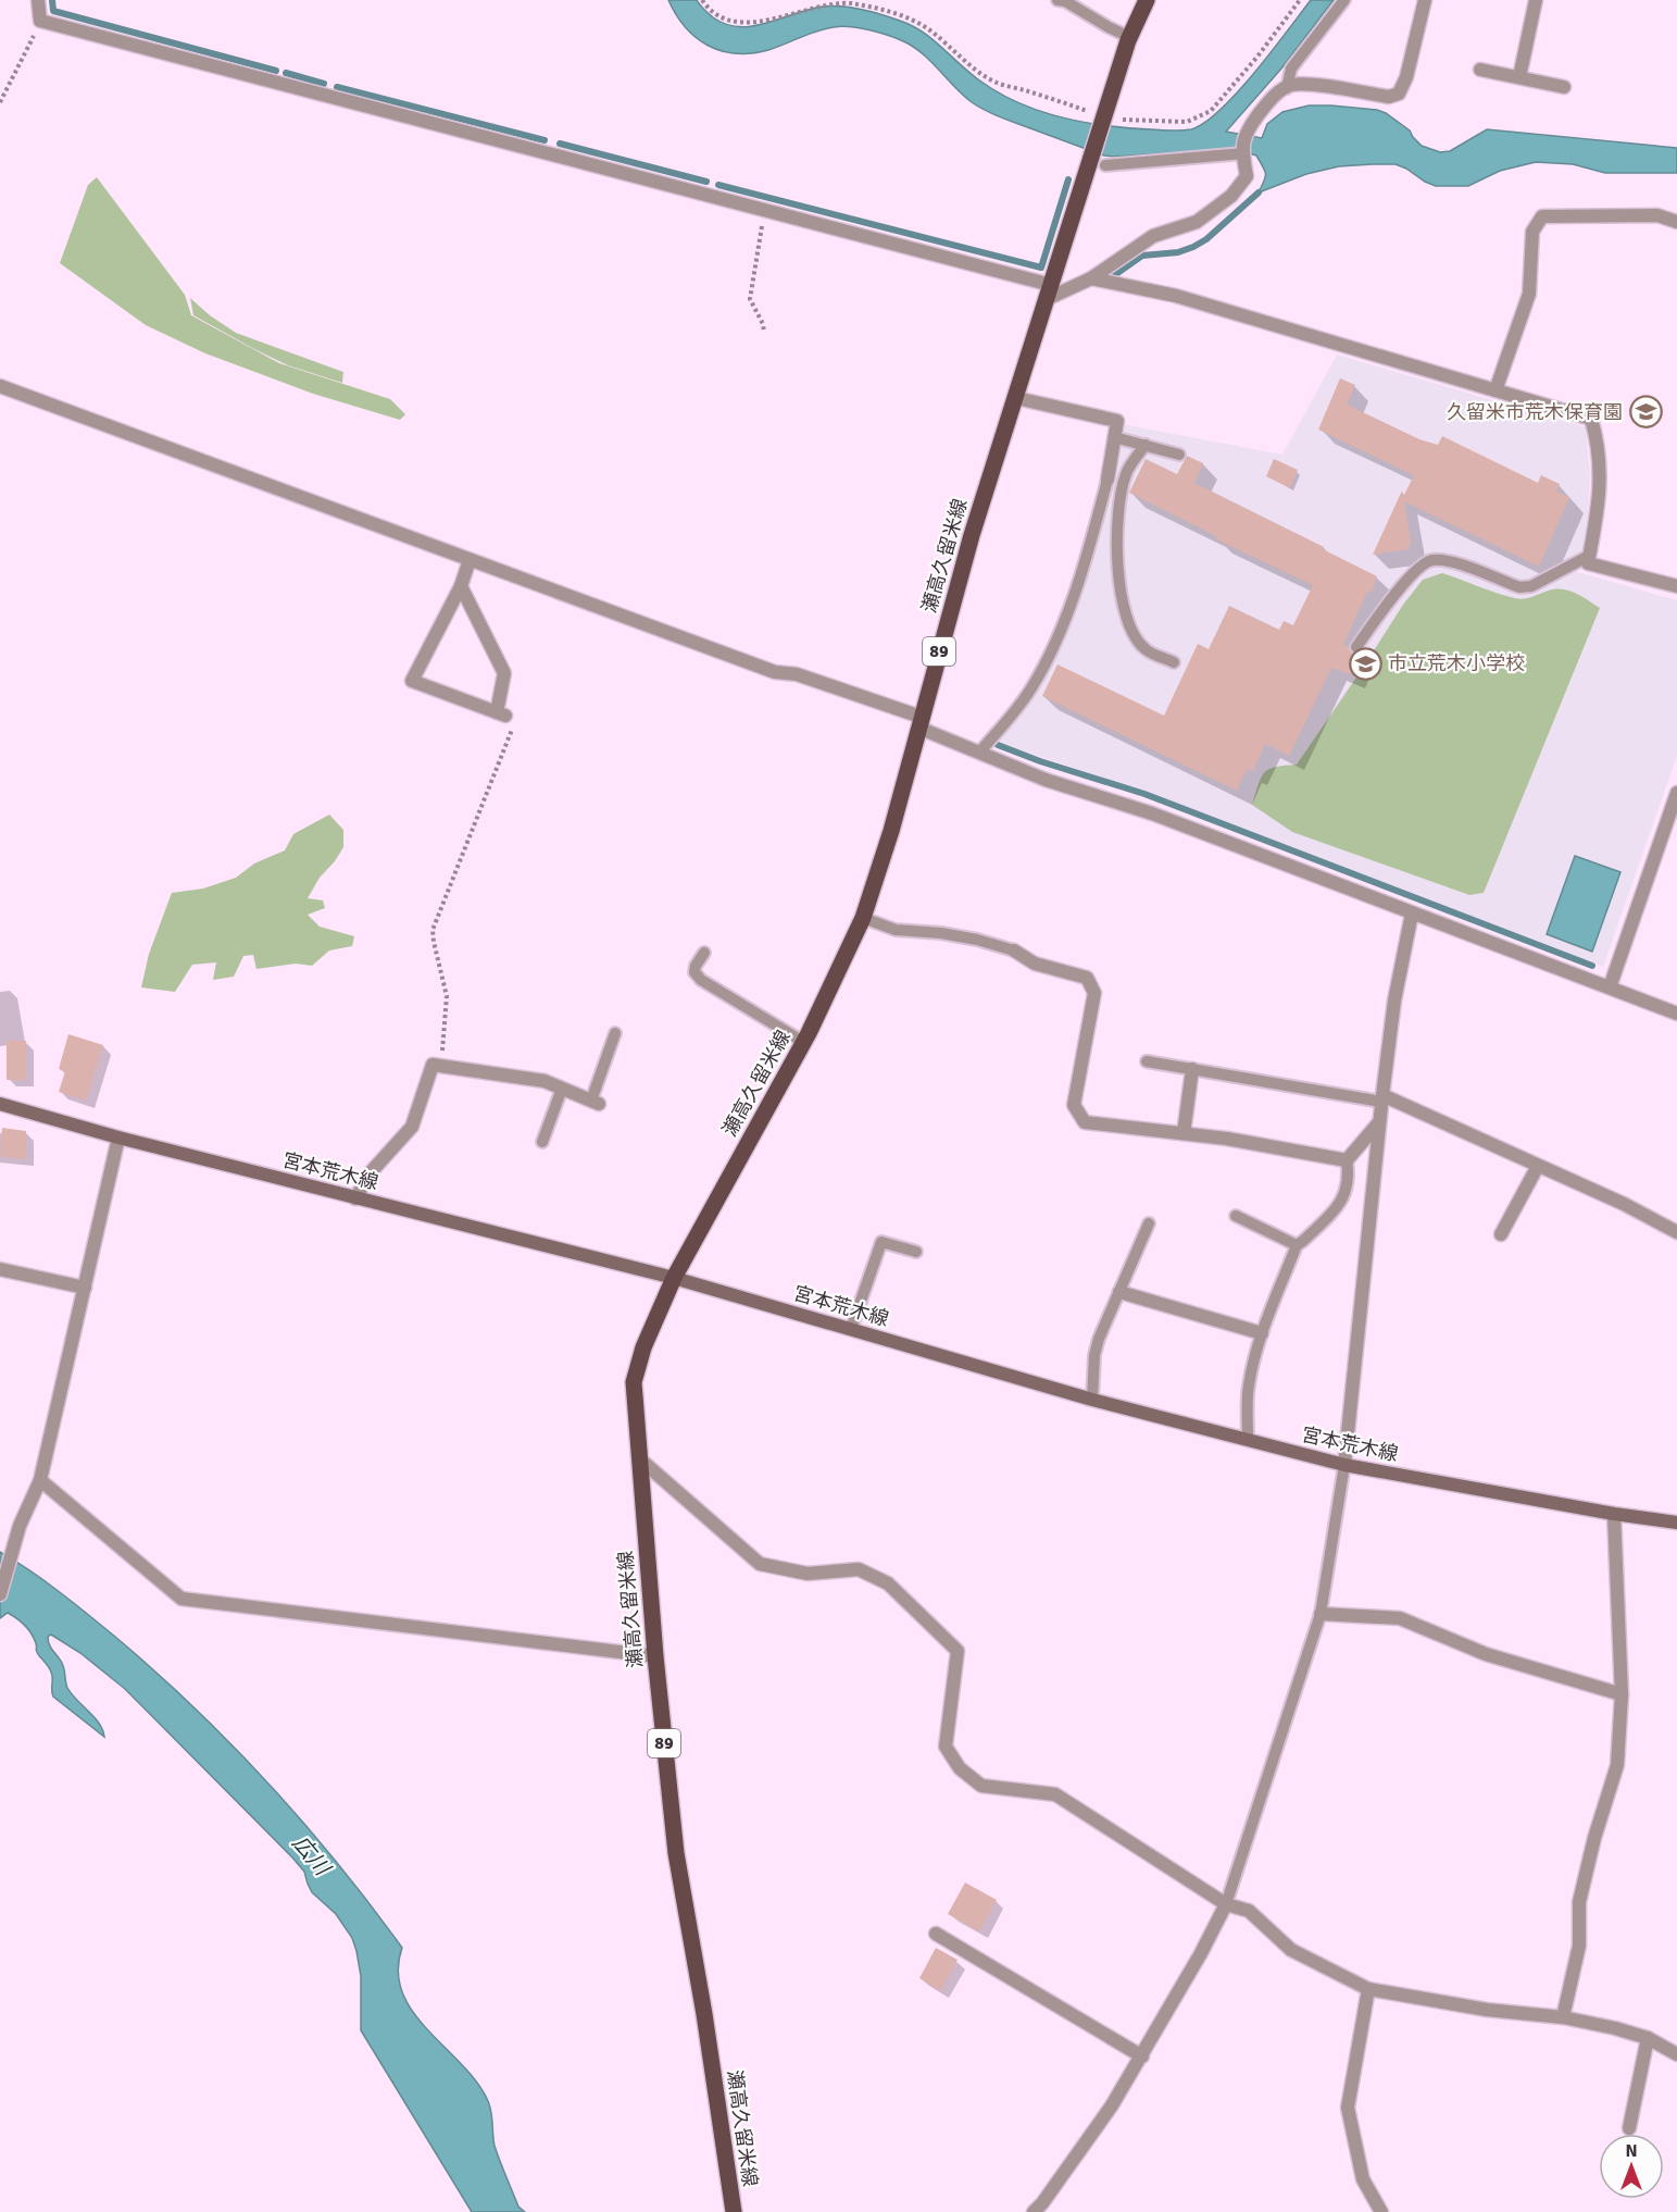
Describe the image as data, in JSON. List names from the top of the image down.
{
  "streets": {
    "main road": ["瀬高久留米線", "89", "宮本荒木線"]
  },
  "crossings": [
    ["瀬高久留米線", "宮本荒木線"]
  ],
  "water": ["広川"],
  "places": {
    "school or university": ["久留米市荒木保育園", "市立荒木小学校"]
  },
  "north": "top"
}
